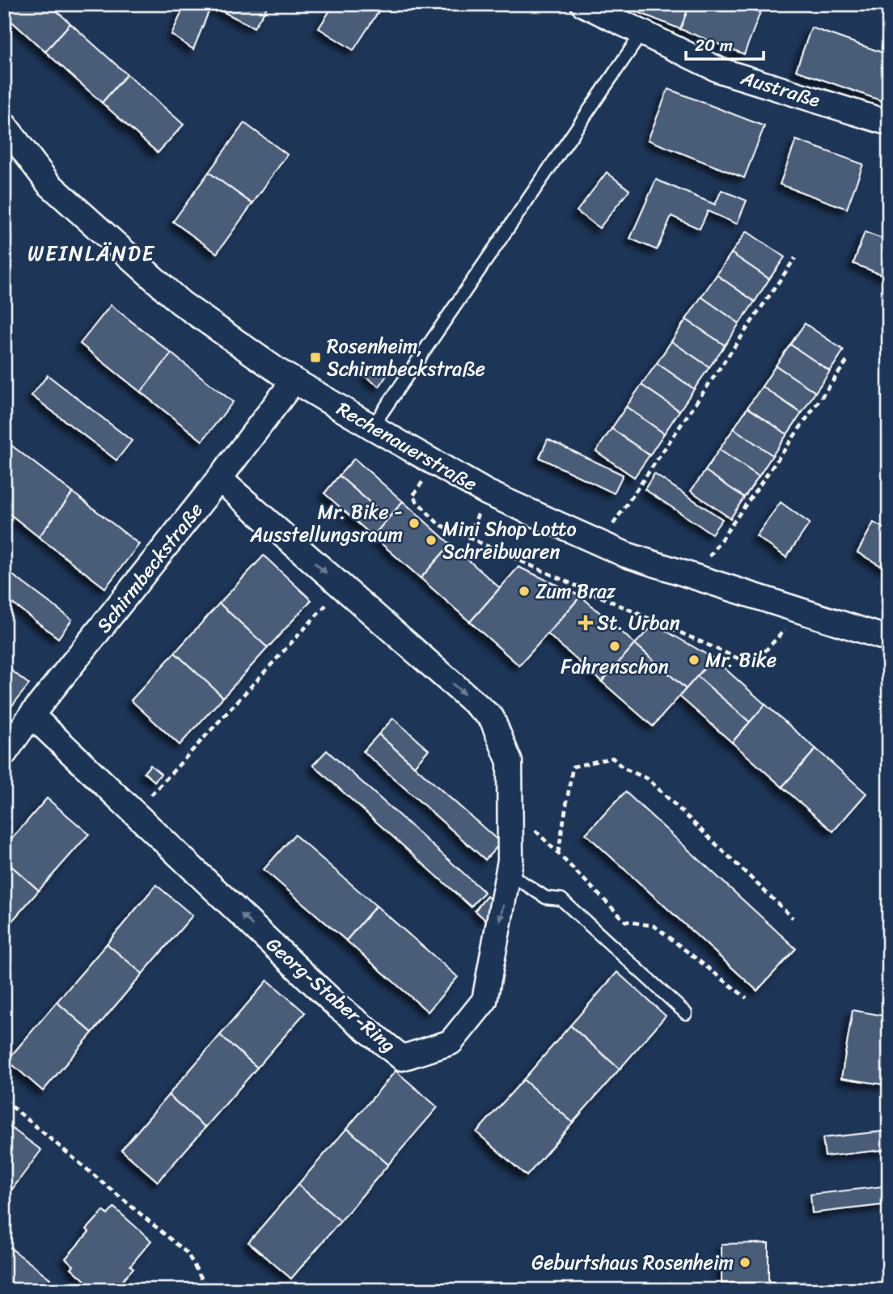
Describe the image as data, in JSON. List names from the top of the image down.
{
  "streets": {
    "street": [
      "Austraße",
      "Rechenauerstraße",
      "Schirmbeckstraße",
      "Georg-Staber-Ring"
    ]
  },
  "crossings": [
    ["Rechenauerstraße", "Schirmbeckstraße"],
    ["Schirmbeckstraße", "Georg-Staber-Ring"]
  ],
  "districts": ["WEINLÄNDE"],
  "places": {
    "transit": ["Rosenheim, Schirmbeckstraße"],
    "other": [
      "Mr. Bike - Ausstellungsraum",
      "Mini Shop Lotto Schreibwaren",
      "Zum Braz",
      "Fahrenschon",
      "Mr. Bike",
      "Geburtshaus Rosenheim"
    ],
    "health": ["St. Urban"]
  },
  "scale_bar": "20 m"
}
